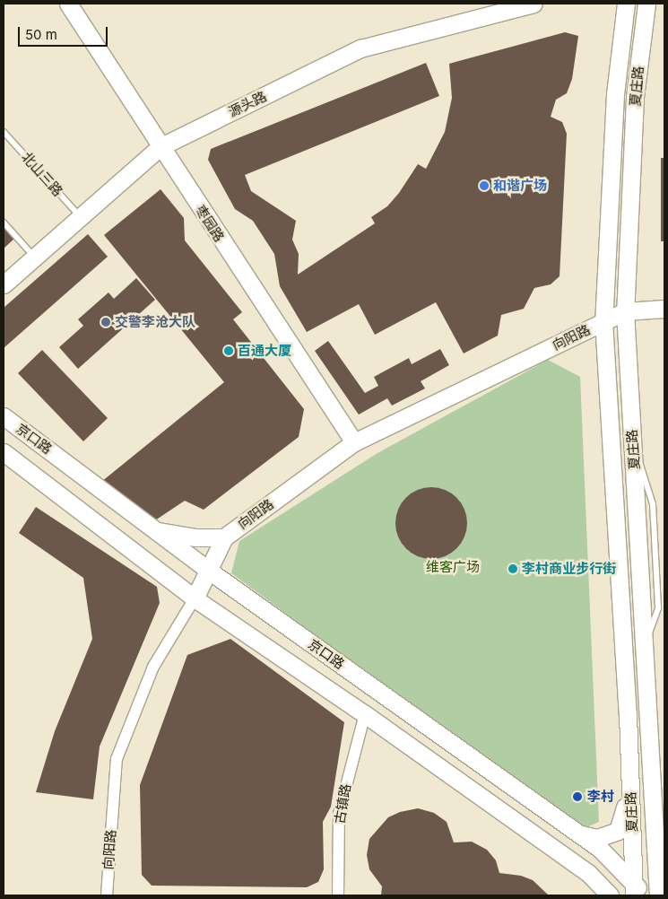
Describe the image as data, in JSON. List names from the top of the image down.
{
  "streets": {
    "main road": [
      "夏庄路",
      "源头路",
      "枣园路",
      "向阳路",
      "京口路"
    ],
    "street": ["古镇路"],
    "lane": ["北山三路"]
  },
  "crossings": [
    ["夏庄路", "向阳路"],
    ["夏庄路", "京口路"],
    ["源头路", "北山三路"],
    ["源头路", "枣园路"],
    ["枣园路", "向阳路"],
    ["向阳路", "京口路"],
    ["京口路", "古镇路"]
  ],
  "parks": ["维客广场"],
  "places": [
    "和谐广场",
    "交警李沧大队",
    "百通大厦",
    "李村商业步行街",
    "李村"
  ],
  "scale_bar": "50 m"
}
